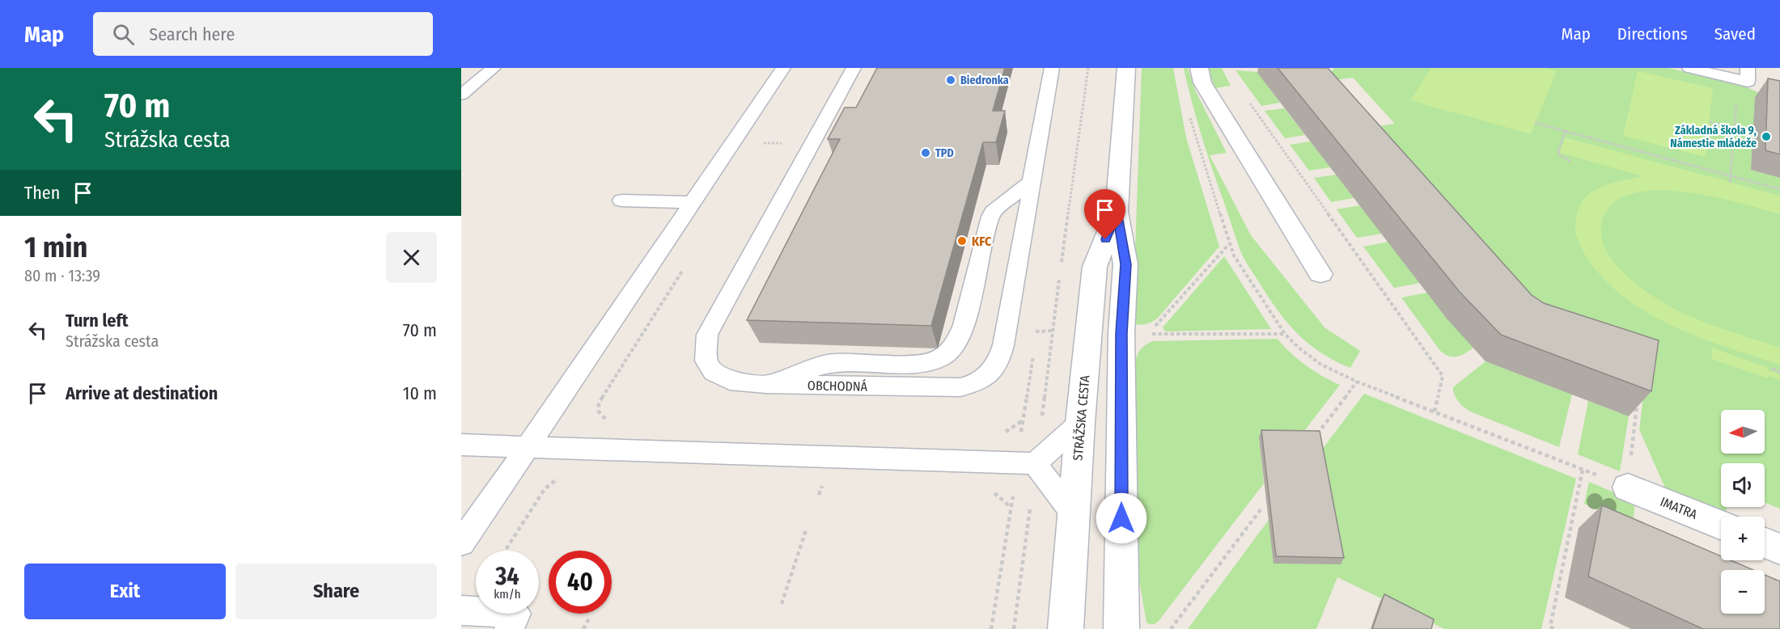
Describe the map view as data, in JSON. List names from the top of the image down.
{
  "streets": {
    "street": ["STRÁŽSKA CESTA", "IMATRA"],
    "lane": ["OBCHODNÁ"]
  },
  "places": [
    "Biedronka",
    "Základná škola 9, Námestie mládeže",
    "TPD",
    "KFC"
  ],
  "north": "left",
  "page": {
    "header": "Map",
    "search": "Search here",
    "nav": ["Map", "Directions", "Saved"],
    "turn": ["70 m", "Strážska cesta"],
    "then": "Then",
    "heading": ["1 min", "80 m · 13:39"],
    "list": [
      {
        "name": "Turn left",
        "note": "Strážska cesta",
        "value": "70 m"
      },
      {
        "name": "Arrive at destination",
        "value": "10 m"
      }
    ],
    "map_buttons": ["+", "−"],
    "speed": "34 km/h",
    "limit": "40",
    "buttons": ["Exit", "Share"]
  }
}
